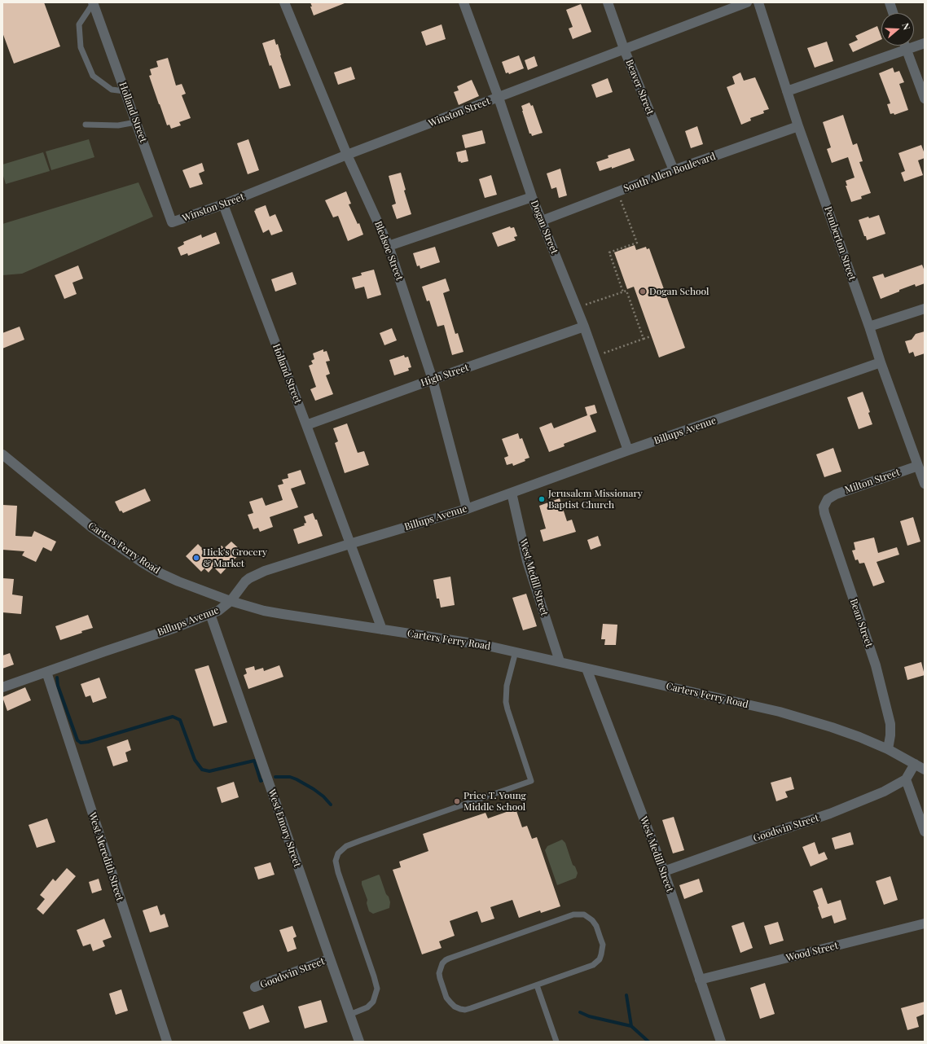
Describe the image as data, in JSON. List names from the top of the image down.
{
  "streets": {
    "street": [
      "Beaver Street",
      "Holland Street",
      "Winston Street",
      "South Allen Boulevard",
      "Dogan Street",
      "Pemberton Street",
      "Bledsoe Street",
      "High Street",
      "Billups Avenue",
      "Milton Street",
      "Carters Ferry Road",
      "West Medill Street",
      "Bean Street",
      "West Emory Street",
      "Goodwin Street",
      "West Meredith Street",
      "Wood Street"
    ]
  },
  "crossings": [
    ["Beaver Street", "Winston Street"],
    ["Beaver Street", "South Allen Boulevard"],
    ["Holland Street", "Winston Street"],
    ["Holland Street", "High Street"],
    ["Holland Street", "Billups Avenue"],
    ["Holland Street", "Carters Ferry Road"],
    ["Winston Street", "Dogan Street"],
    ["Winston Street", "Bledsoe Street"],
    ["South Allen Boulevard", "Dogan Street"],
    ["South Allen Boulevard", "Pemberton Street"],
    ["Dogan Street", "High Street"],
    ["Dogan Street", "Billups Avenue"],
    ["Pemberton Street", "Billups Avenue"],
    ["Pemberton Street", "Milton Street"],
    ["Bledsoe Street", "High Street"],
    ["Bledsoe Street", "Billups Avenue"],
    ["Billups Avenue", "Carters Ferry Road"],
    ["Billups Avenue", "West Medill Street"],
    ["Billups Avenue", "West Emory Street"],
    ["Billups Avenue", "West Meredith Street"],
    ["Milton Street", "Bean Street"],
    ["Carters Ferry Road", "West Medill Street"],
    ["Carters Ferry Road", "Bean Street"],
    ["West Medill Street", "Goodwin Street"],
    ["West Medill Street", "Wood Street"],
    ["West Emory Street", "Goodwin Street"]
  ],
  "places": [
    "Dogan School",
    "Jerusalem Missionary Baptist Church",
    "Hick's Grocery & Market",
    "Price T. Young Middle School"
  ],
  "north": "right"
}
